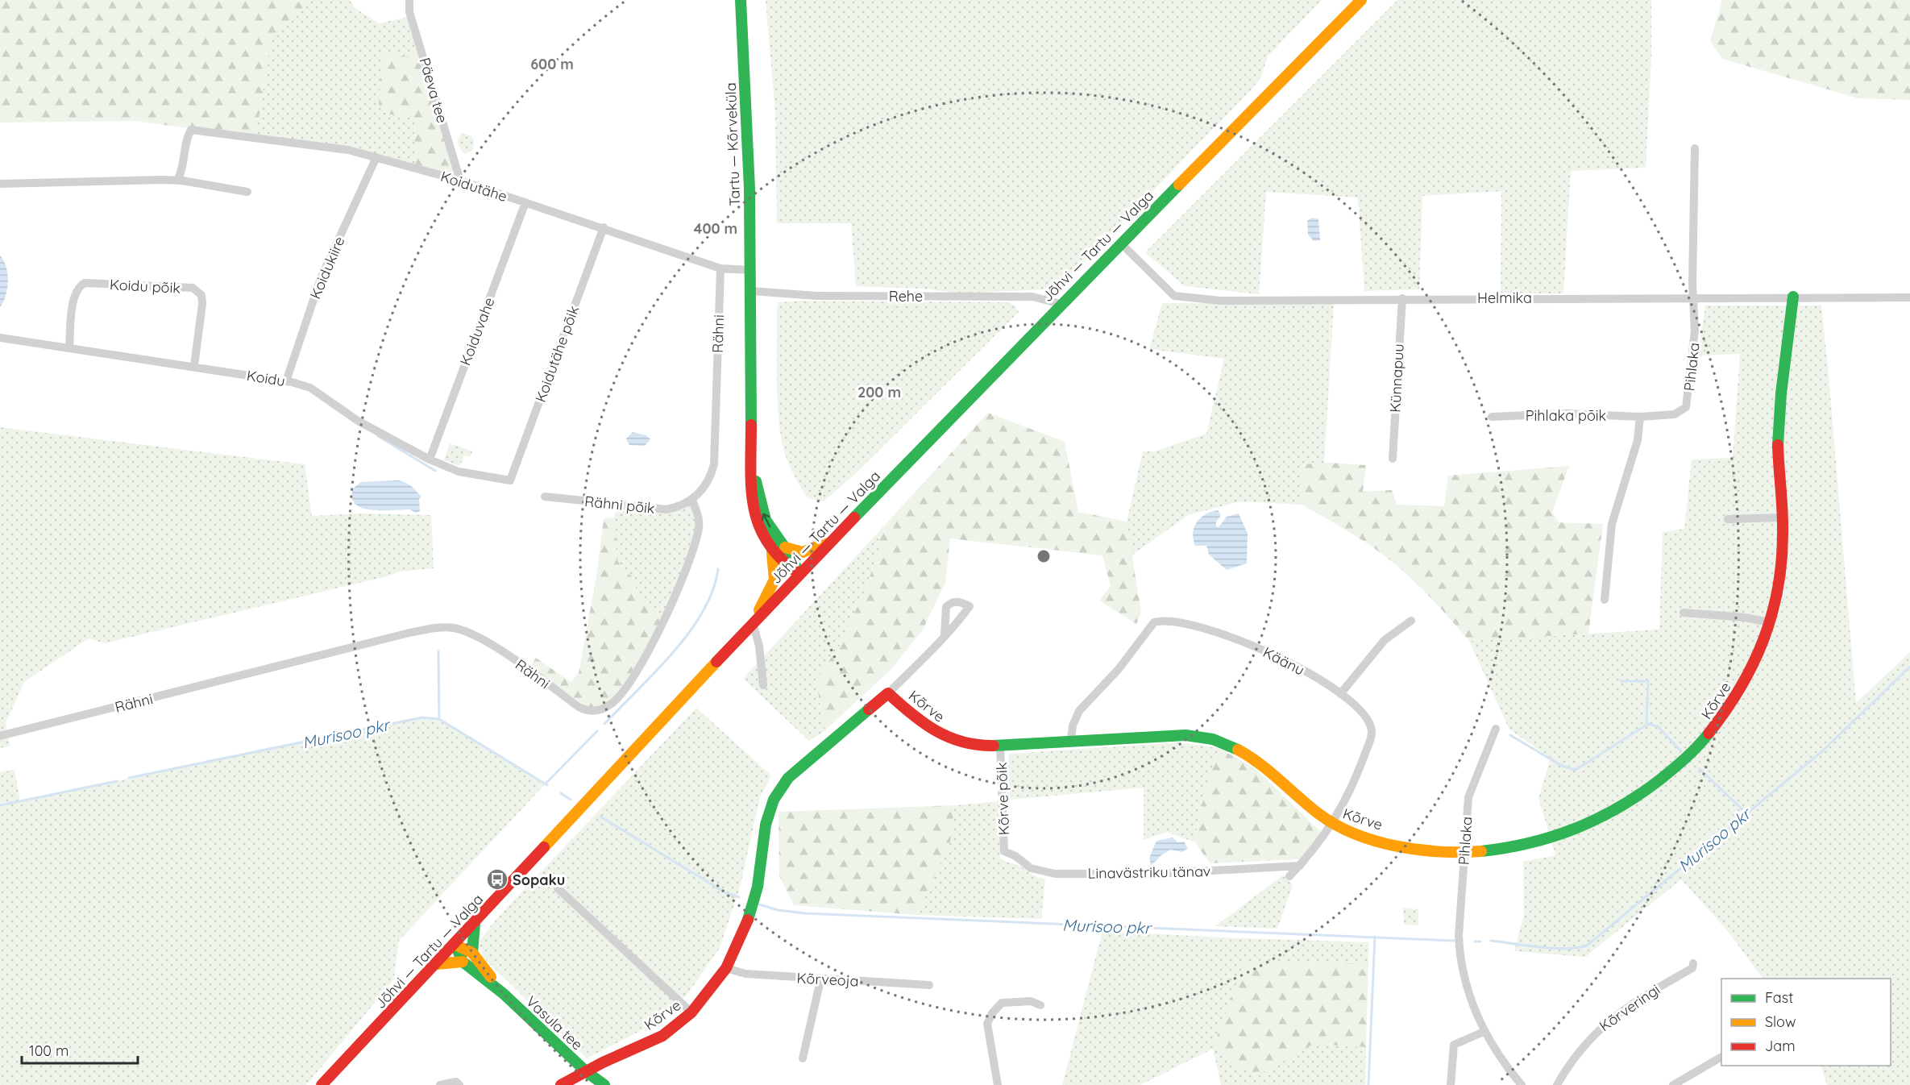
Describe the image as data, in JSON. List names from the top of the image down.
{
  "streets": {
    "main road": [
      "Tartu — Kõrveküla",
      "Jõhvi — Tartu — Valga",
      "Kõrve",
      "Vasula tee"
    ],
    "street": [
      "Päeva tee",
      "Koidutähe",
      "Koidukiire",
      "Koidu põik",
      "Rehe",
      "Helmika",
      "Koiduvahe",
      "Rähni",
      "Koidutähe põik",
      "Pihlaka",
      "Koidu",
      "Künnapuu",
      "Pihlaka põik",
      "Rähni põik",
      "Käänu",
      "Kõrve põik",
      "Linavästriku tänav",
      "Kõrveoja",
      "Kõrveringi"
    ]
  },
  "crossings": [
    ["Päeva tee", "Koidutähe"],
    ["Tartu — Kõrveküla", "Koidutähe"],
    ["Tartu — Kõrveküla", "Jõhvi — Tartu — Valga"],
    ["Tartu — Kõrveküla", "Rehe"],
    ["Koidutähe", "Koidukiire"],
    ["Koidutähe", "Koiduvahe"],
    ["Koidutähe", "Rähni"],
    ["Koidutähe", "Koidutähe põik"],
    ["Jõhvi — Tartu — Valga", "Rehe"],
    ["Jõhvi — Tartu — Valga", "Helmika"],
    ["Jõhvi — Tartu — Valga", "Vasula tee"],
    ["Koidukiire", "Koidu"],
    ["Koidu põik", "Koidu"],
    ["Helmika", "Pihlaka"],
    ["Helmika", "Künnapuu"],
    ["Helmika", "Kõrve"],
    ["Koiduvahe", "Koidu"],
    ["Rähni", "Rähni põik"],
    ["Koidutähe põik", "Koidu"],
    ["Pihlaka", "Pihlaka põik"],
    ["Pihlaka", "Kõrve"],
    ["Käänu", "Kõrve"],
    ["Käänu", "Linavästriku tänav"],
    ["Kõrve", "Kõrve põik"],
    ["Kõrve", "Kõrveoja"],
    ["Kõrve", "Vasula tee"],
    ["Kõrve põik", "Linavästriku tänav"]
  ],
  "water": ["Murisoo pkr"],
  "places": {
    "bus stop": ["Sopaku"]
  },
  "legend": ["Fast", "Slow", "Jam"],
  "scale_bar": "100 m",
  "rings": ["600 m", "400 m", "200 m"]
}
